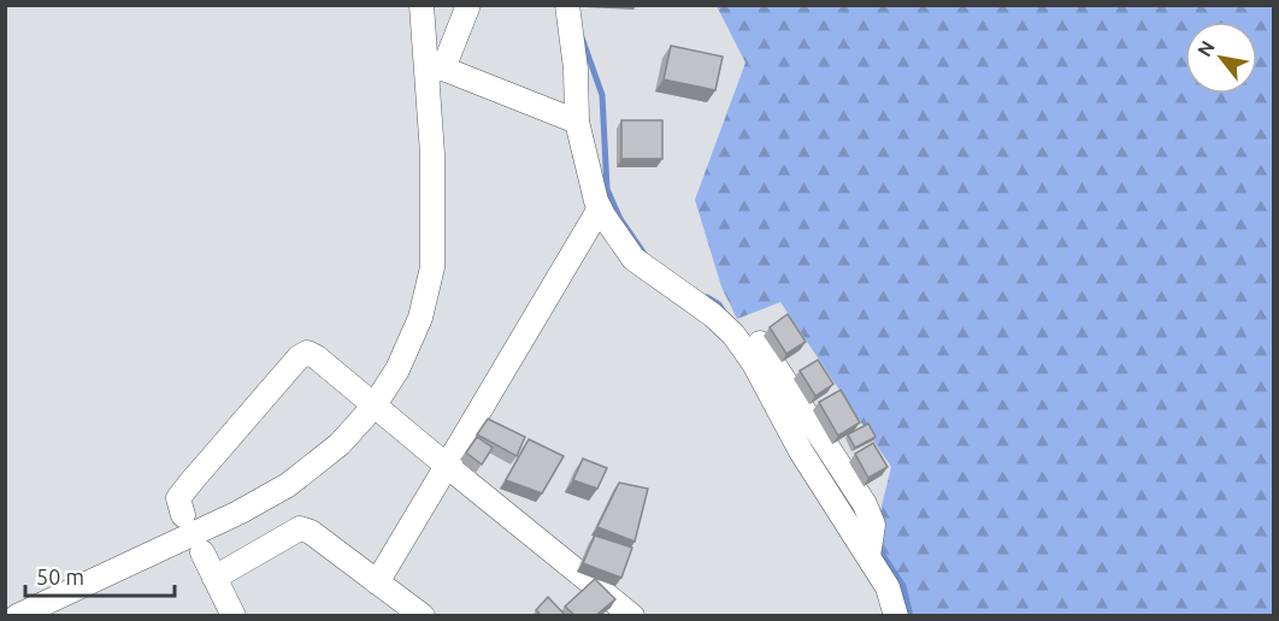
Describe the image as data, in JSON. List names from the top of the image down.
{
  "scale_bar": "50 m",
  "north": "top left"
}
